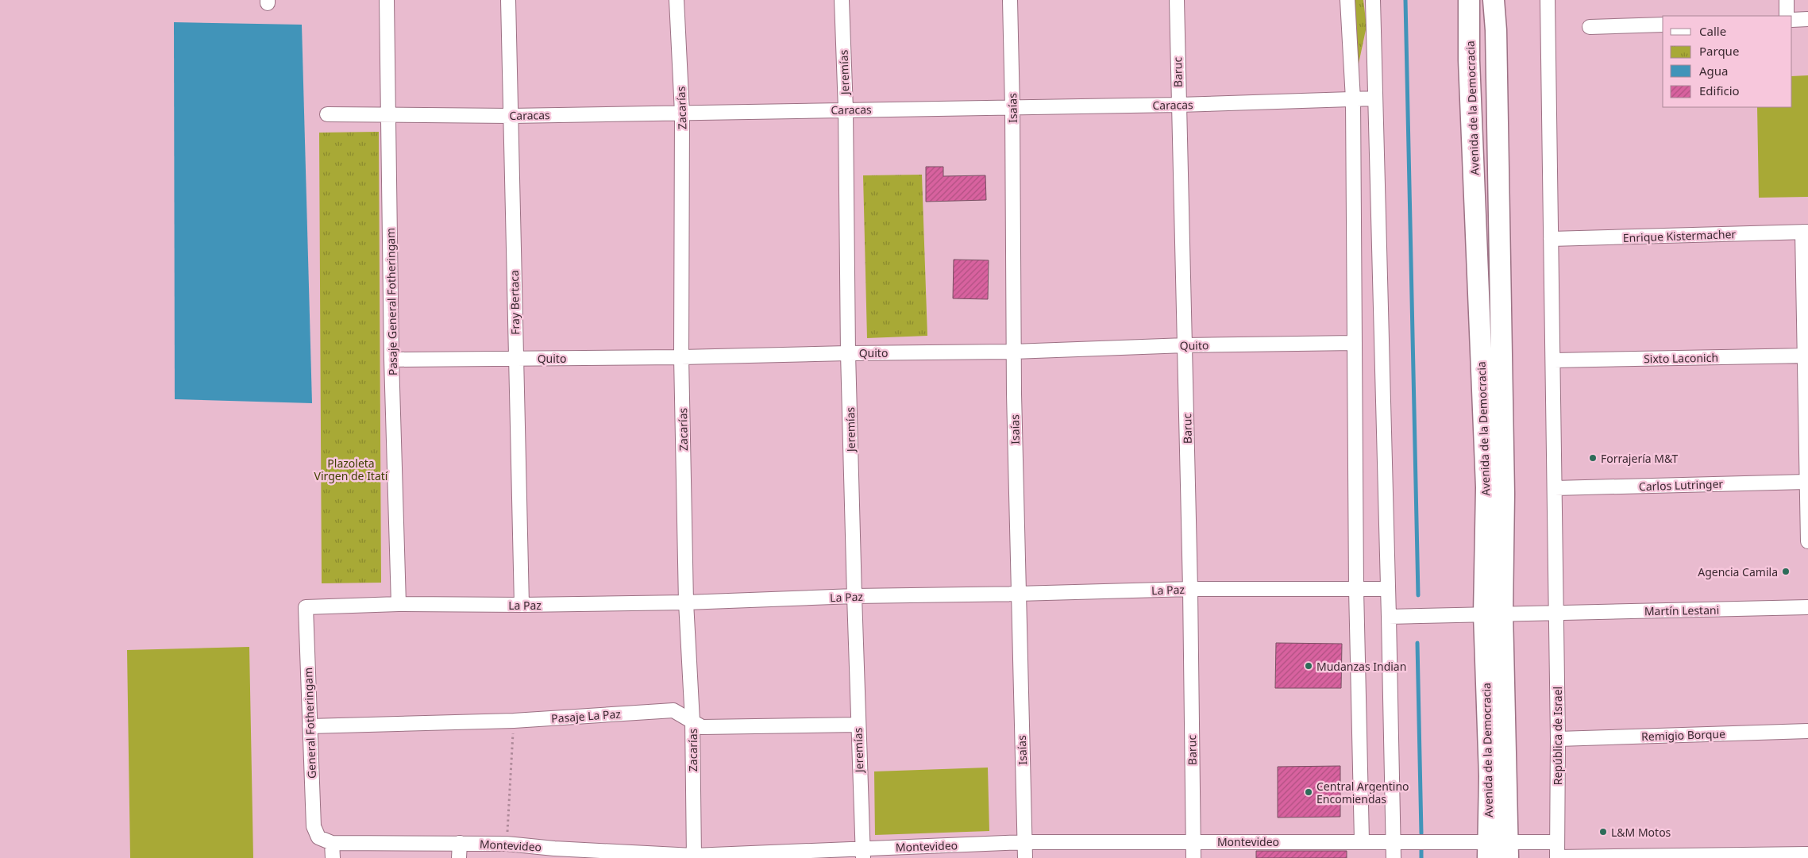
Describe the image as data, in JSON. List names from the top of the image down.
{
  "streets": {
    "highway": ["Avenida de la Democracia"],
    "street": [
      "Jeremías",
      "Baruc",
      "Caracas",
      "Zacarías",
      "Isaías",
      "Enrique Kistermacher",
      "Pasaje General Fotheringam",
      "Fray Bertaca",
      "Quito",
      "Sixto Laconich",
      "Carlos Lutringer",
      "La Paz",
      "Martín Lestani",
      "Pasaje La Paz",
      "General Fotheringam",
      "Remigio Borque",
      "República de Israel",
      "Montevideo"
    ]
  },
  "crossings": [
    ["Jeremías", "Caracas"],
    ["Jeremías", "Quito"],
    ["Jeremías", "La Paz"],
    ["Jeremías", "Pasaje La Paz"],
    ["Jeremías", "Montevideo"],
    ["Baruc", "Caracas"],
    ["Baruc", "Quito"],
    ["Baruc", "La Paz"],
    ["Baruc", "Montevideo"],
    ["Caracas", "Zacarías"],
    ["Caracas", "Isaías"],
    ["Caracas", "Pasaje General Fotheringam"],
    ["Caracas", "Fray Bertaca"],
    ["Zacarías", "Quito"],
    ["Zacarías", "La Paz"],
    ["Zacarías", "Pasaje La Paz"],
    ["Zacarías", "Montevideo"],
    ["Isaías", "Quito"],
    ["Isaías", "La Paz"],
    ["Isaías", "Montevideo"],
    ["Avenida de la Democracia", "Martín Lestani"],
    ["Avenida de la Democracia", "Montevideo"],
    ["Pasaje General Fotheringam", "Quito"],
    ["Pasaje General Fotheringam", "La Paz"],
    ["Fray Bertaca", "Quito"],
    ["Fray Bertaca", "La Paz"],
    ["La Paz", "General Fotheringam"],
    ["Martín Lestani", "República de Israel"],
    ["Pasaje La Paz", "General Fotheringam"],
    ["General Fotheringam", "Montevideo"],
    ["Remigio Borque", "República de Israel"],
    ["República de Israel", "Montevideo"]
  ],
  "parks": ["Plazoleta Virgen de Itatí"],
  "places": [
    "Forrajería M&T",
    "Agencia Camila",
    "Mudanzas Indian",
    "Central Argentino Encomiendas",
    "L&M Motos"
  ],
  "legend": [
    "Calle",
    "Parque",
    "Agua",
    "Edificio"
  ]
}
